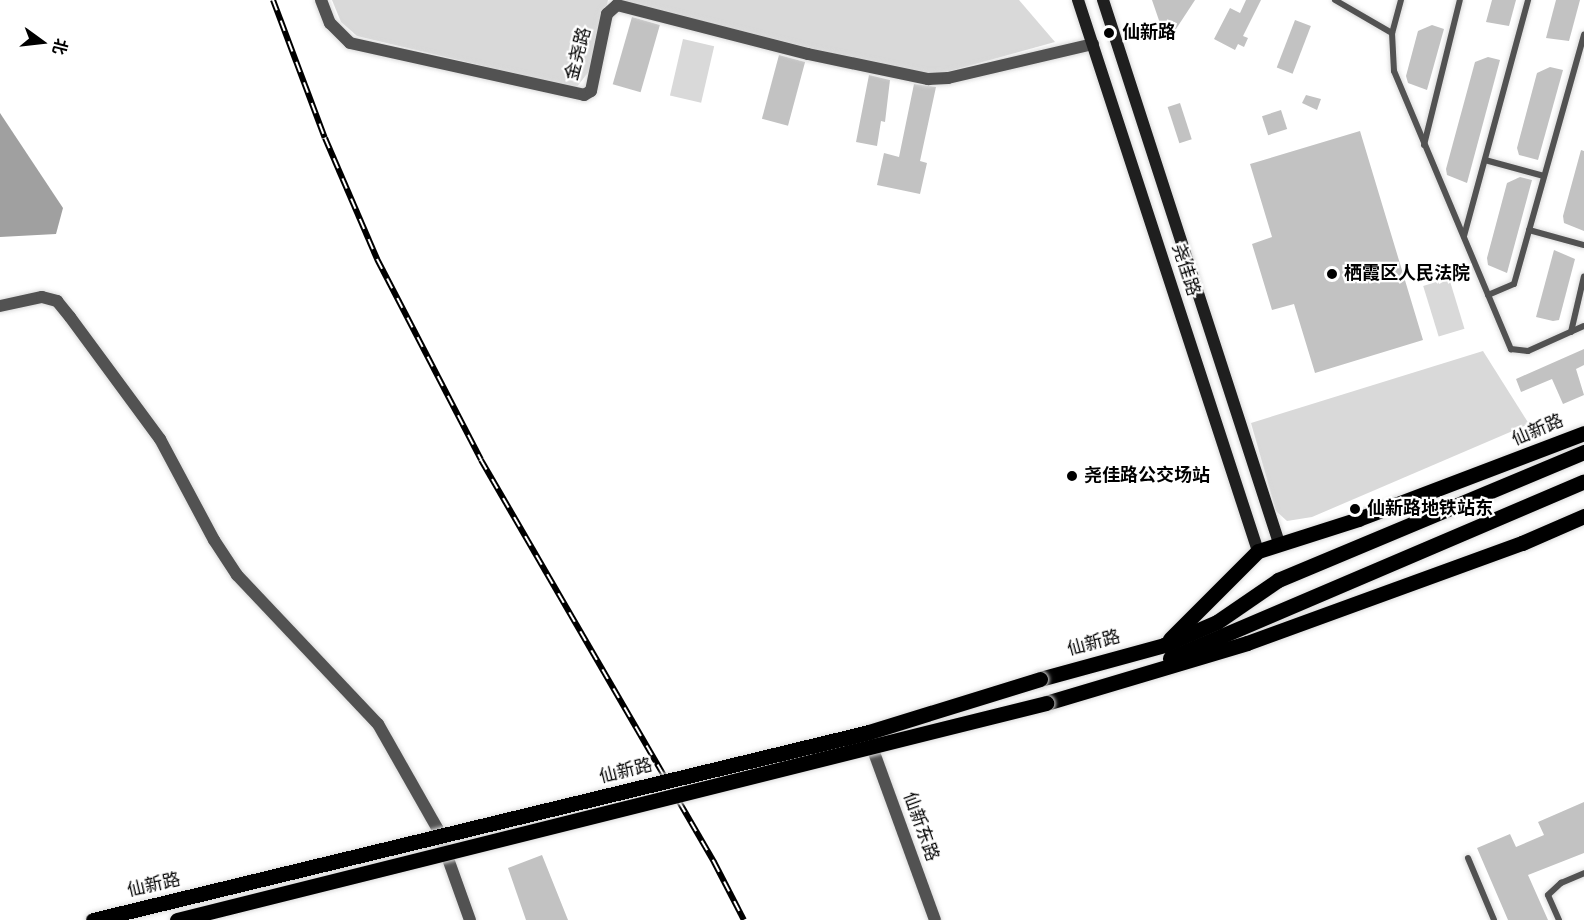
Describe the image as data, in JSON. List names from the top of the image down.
{
  "streets": {
    "main road": ["尧佳路", "仙新路"],
    "street": ["金尧路", "仙新东路"]
  },
  "crossings": [
    ["金尧路", "尧佳路"],
    ["尧佳路", "仙新路"],
    ["仙新路", "仙新东路"]
  ],
  "places": [
    "仙新路",
    "栖霞区人民法院",
    "尧佳路公交场站",
    "仙新路地铁站东"
  ],
  "north": "right"
}
